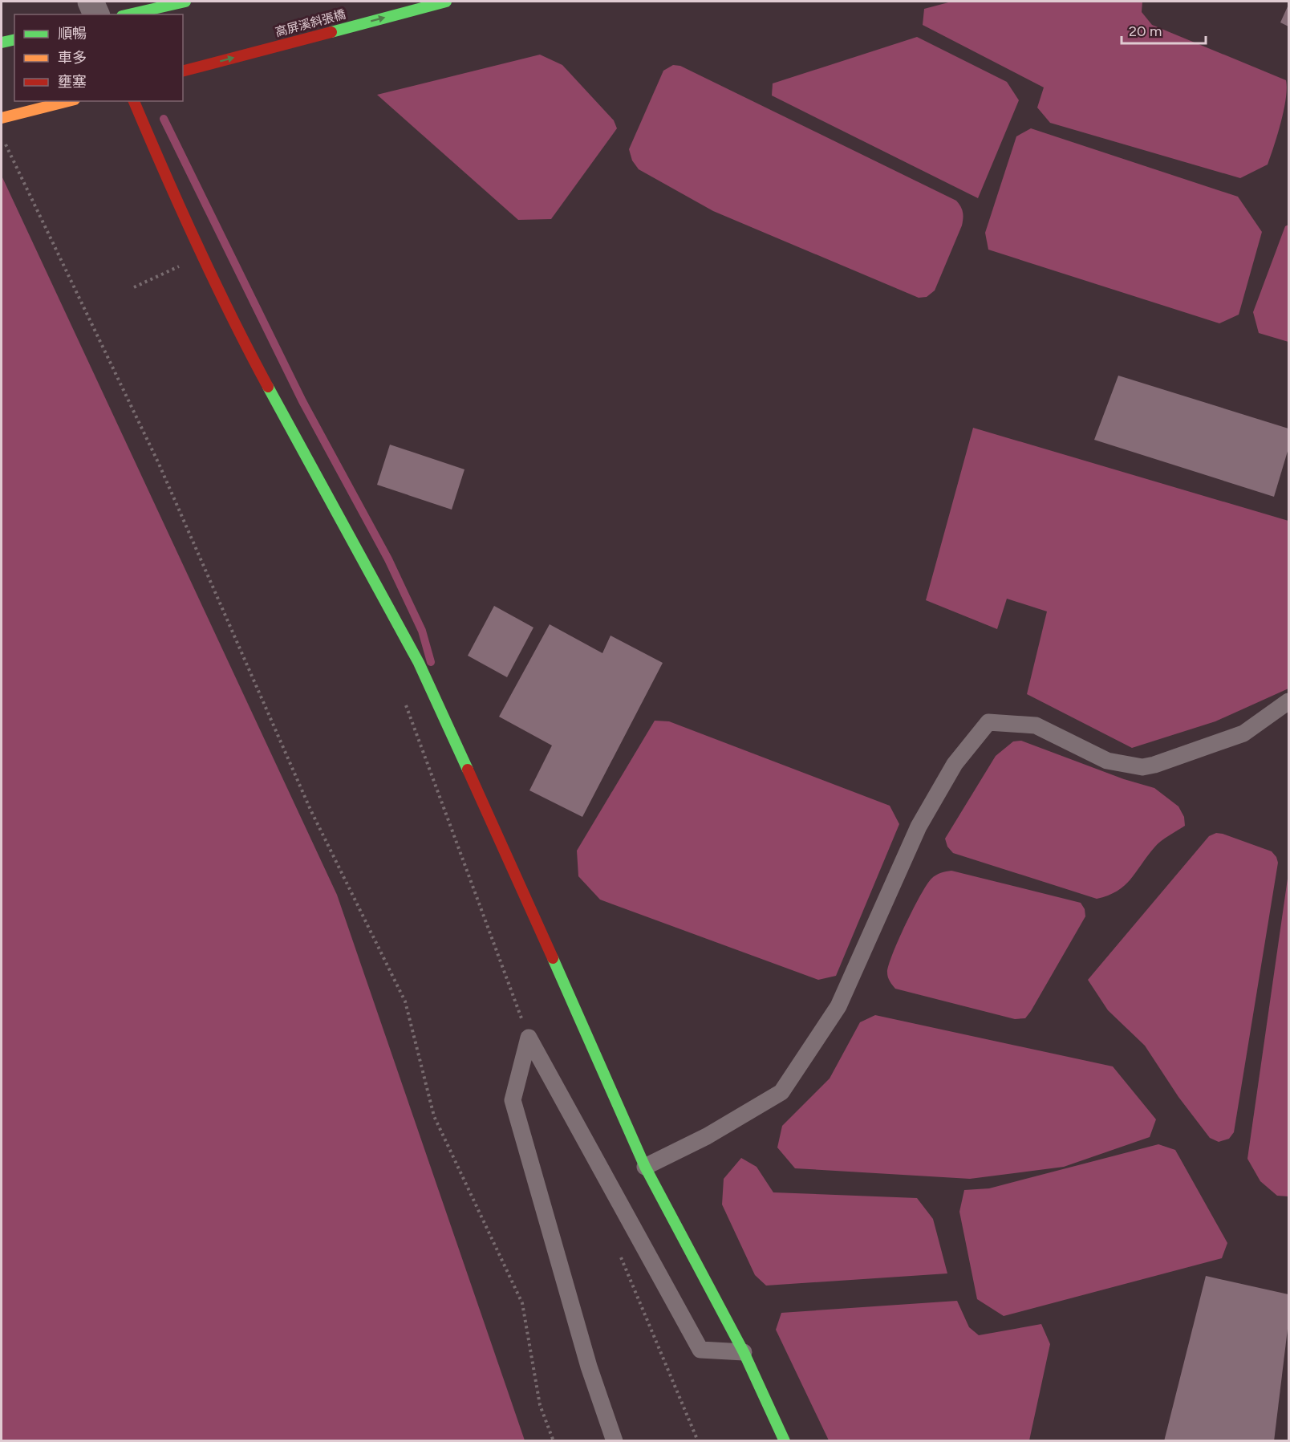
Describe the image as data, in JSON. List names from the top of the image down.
{
  "streets": {
    "main road": ["高屏溪斜張橋"]
  },
  "one_way": ["高屏溪斜張橋"],
  "legend": ["順暢", "車多", "壅塞"],
  "scale_bar": "20 m"
}
